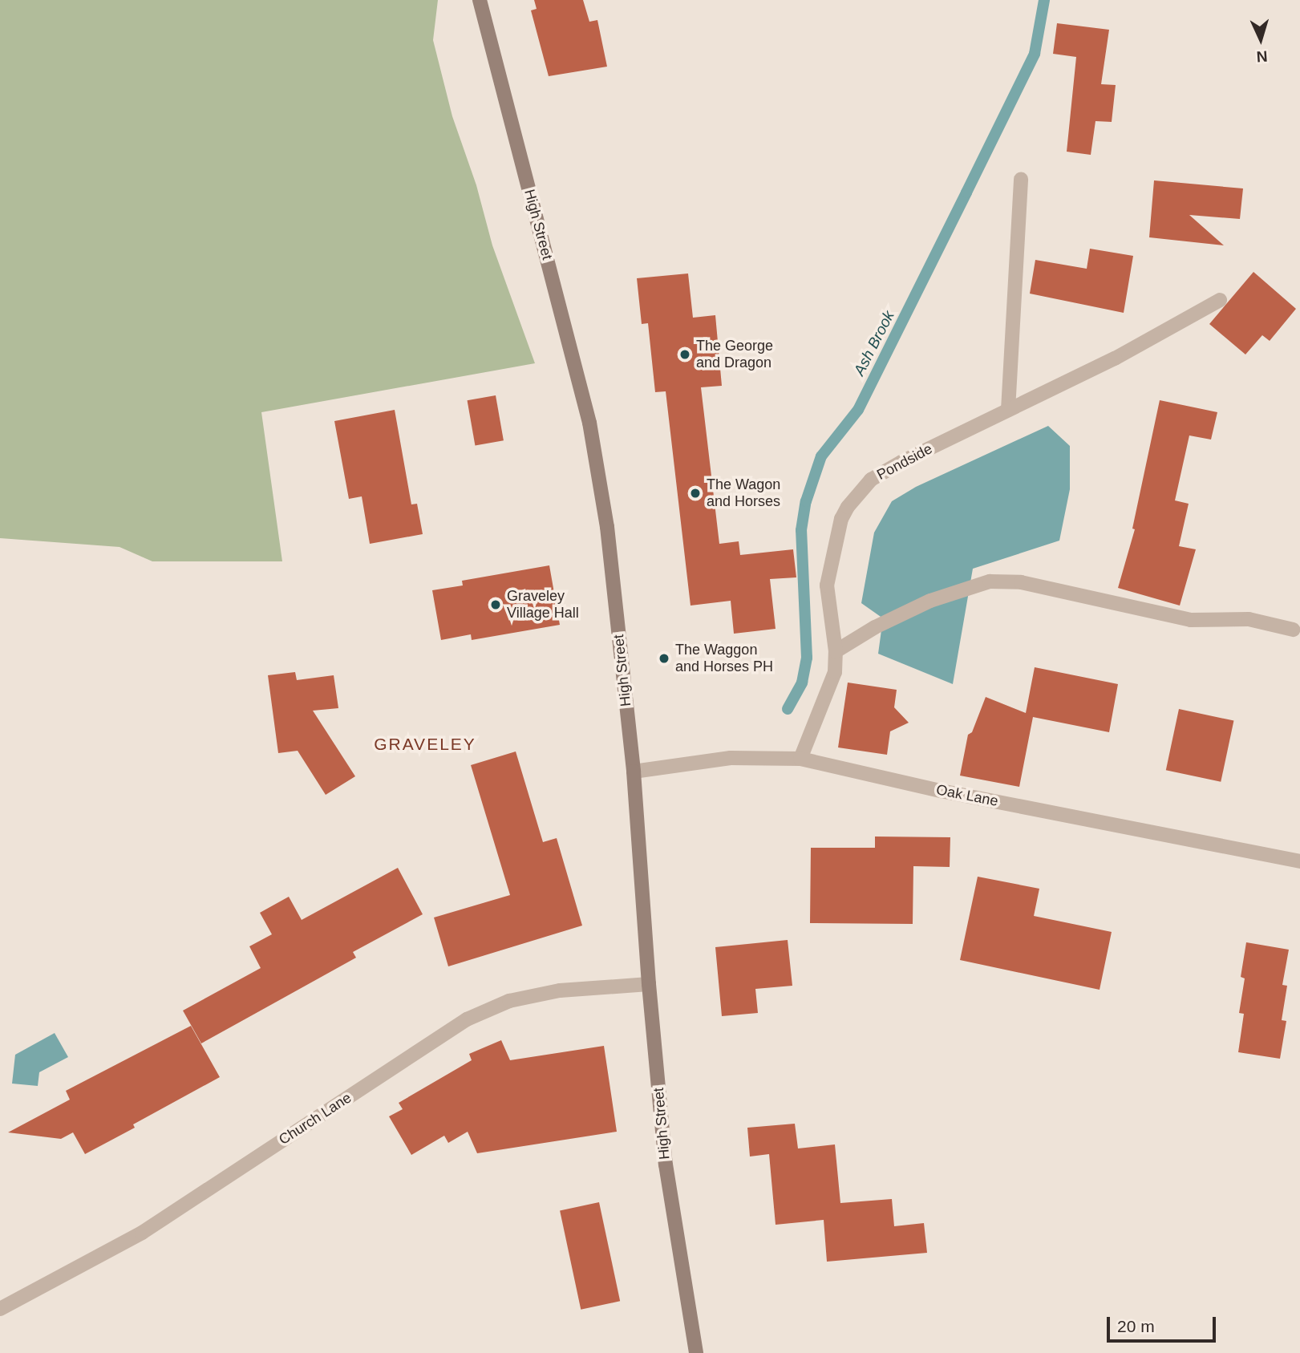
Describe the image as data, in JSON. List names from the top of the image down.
{
  "streets": {
    "main road": ["High Street"],
    "street": ["Pondside", "Oak Lane", "Church Lane"]
  },
  "crossings": [
    ["High Street", "Oak Lane"],
    ["High Street", "Church Lane"],
    ["Pondside", "Oak Lane"]
  ],
  "districts": ["GRAVELEY"],
  "water": ["Ash Brook"],
  "places": [
    "The George and Dragon",
    "The Wagon and Horses",
    "Graveley Village Hall",
    "The Waggon and Horses PH"
  ],
  "scale_bar": "20 m",
  "north": "bottom"
}
